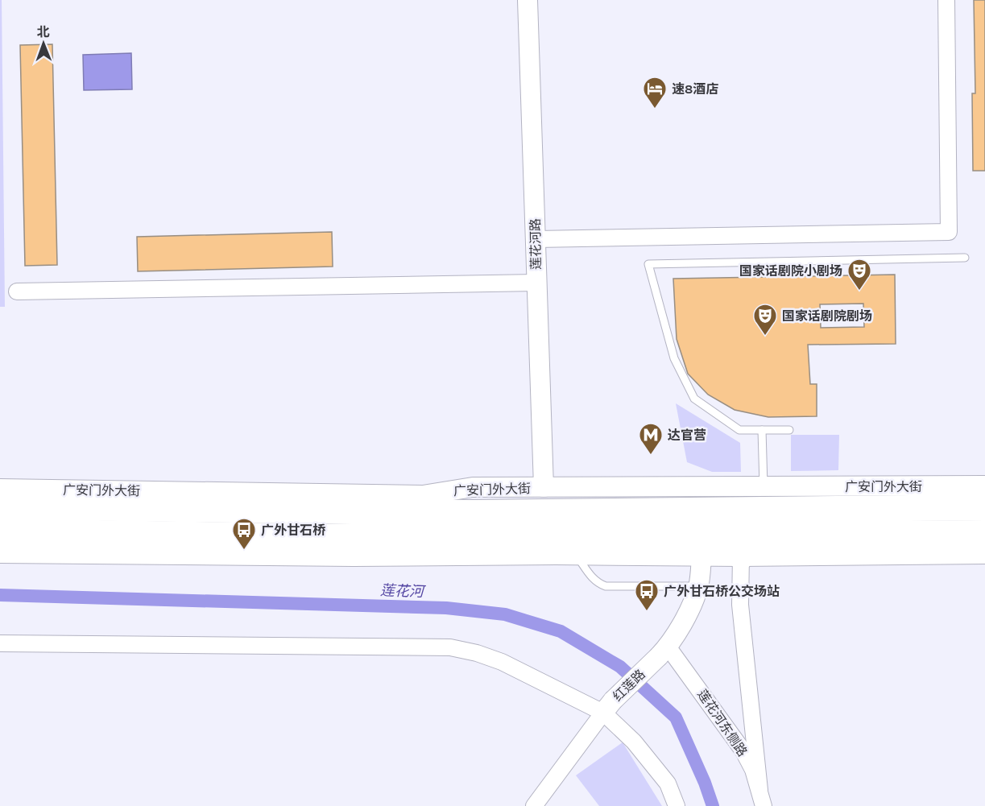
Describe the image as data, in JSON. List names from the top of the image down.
{
  "streets": {
    "highway": ["广安门外大街"],
    "street": ["莲花河路", "红莲路", "莲花河东侧路"]
  },
  "crossings": [
    ["莲花河路", "广安门外大街"],
    ["红莲路", "莲花河东侧路"]
  ],
  "water": ["莲花河"],
  "places": {
    "hotel": ["速8酒店"],
    "theatre": ["国家话剧院小剧场", "国家话剧院剧场"],
    "metro station": ["达官营"],
    "bus stop": ["广外甘石桥", "广外甘石桥公交场站"]
  },
  "north": "top"
}
